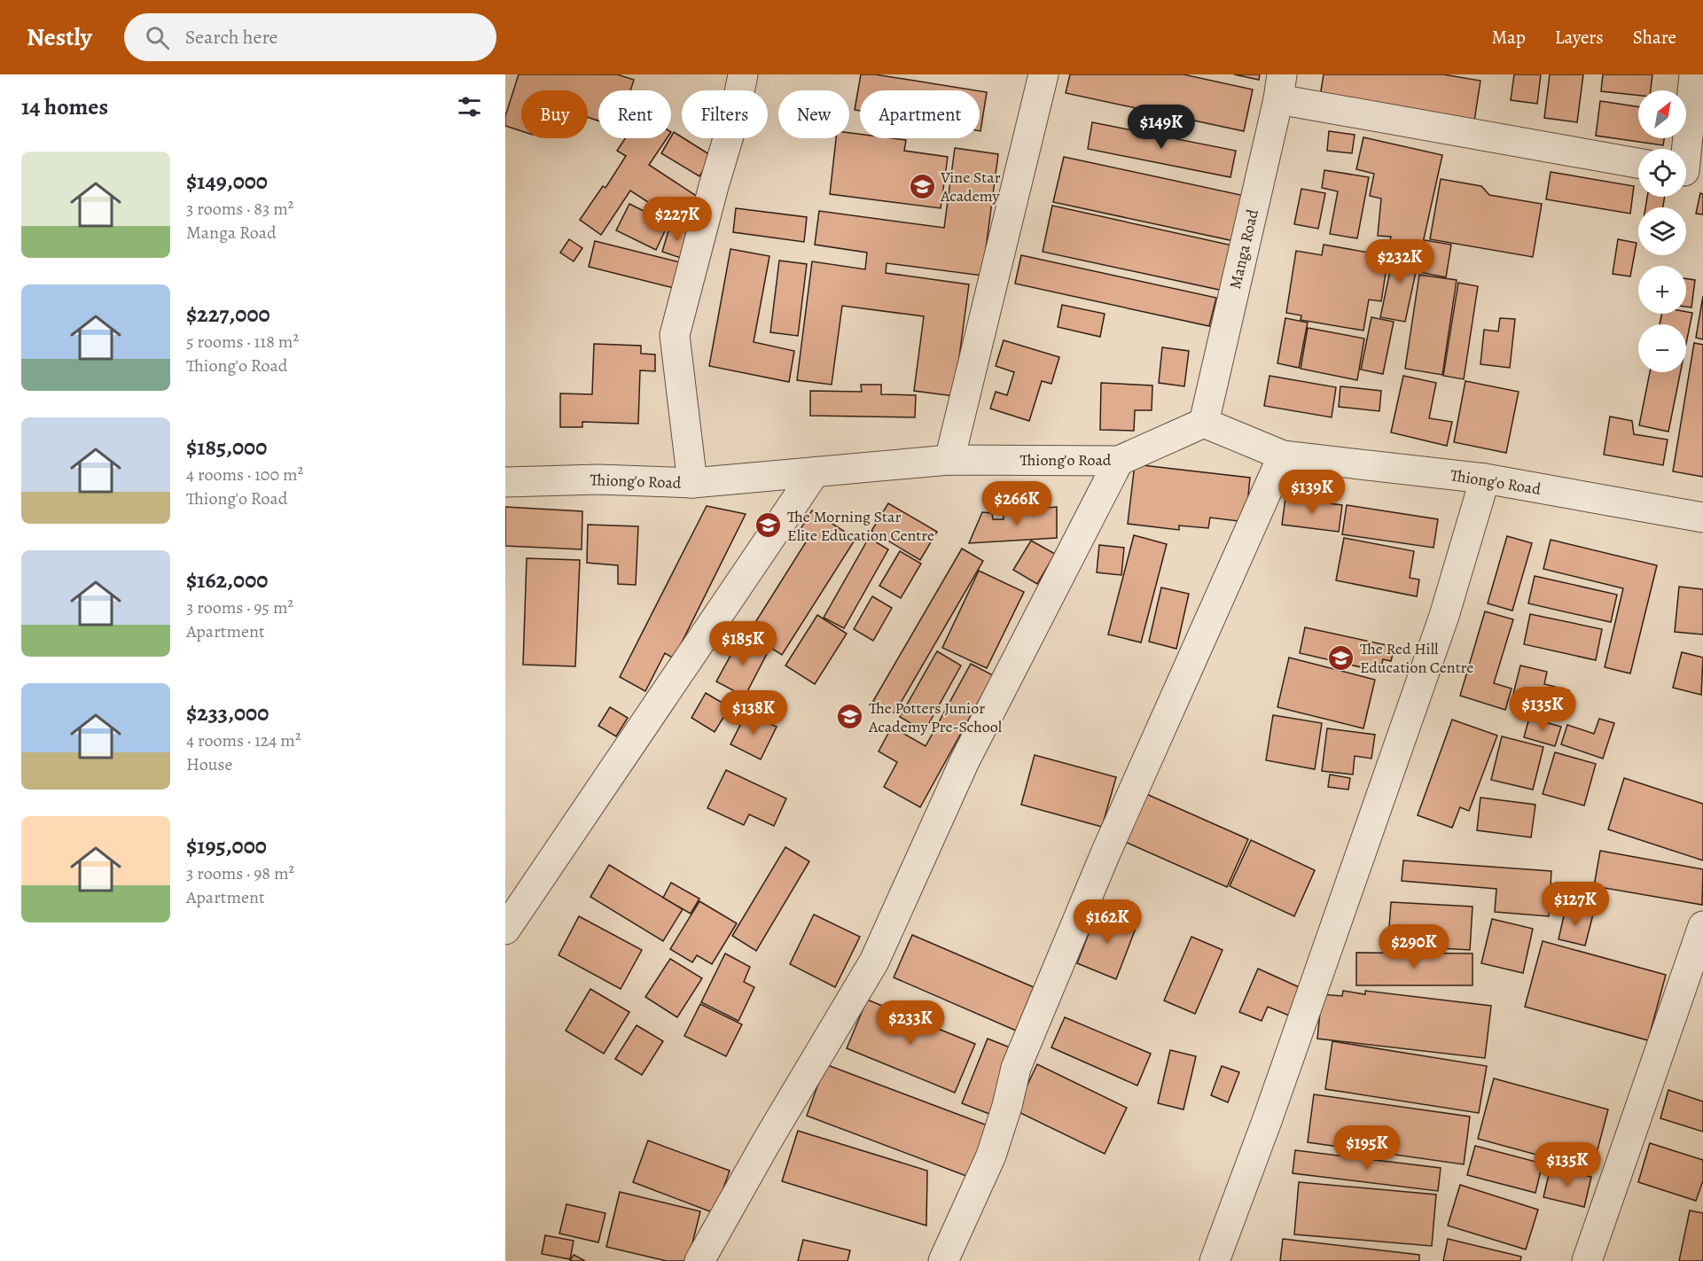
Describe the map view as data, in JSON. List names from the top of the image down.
{
  "streets": {
    "street": ["Manga Road", "Thiong'o Road"]
  },
  "crossings": [
    ["Manga Road", "Thiong'o Road"]
  ],
  "places": {
    "school or university": [
      "Vine Star Academy",
      "The Morning Star Elite Education Centre",
      "The Red Hill Education Centre",
      "The Potters Junior Academy Pre-School"
    ]
  },
  "north": "top right",
  "page": {
    "header": "Nestly",
    "search": "Search here",
    "nav": ["Map", "Layers", "Share"],
    "heading": "14 homes",
    "map_buttons": ["+", "−"],
    "chip": [
      "Buy",
      "Rent",
      "Filters",
      "New",
      "Apartment"
    ],
    "price": [
      "$149K",
      "$227K",
      "$232K",
      "$139K",
      "$266K",
      "$185K",
      "$135K",
      "$138K",
      "$127K",
      "$162K",
      "$290K",
      "$233K",
      "$195K",
      "$135K"
    ],
    "list": [
      {
        "name": "$149,000",
        "note": "3 rooms · 83 m² · Manga Road"
      },
      {
        "name": "$227,000",
        "note": "5 rooms · 118 m² · Thiong'o Road"
      },
      {
        "name": "$185,000",
        "note": "4 rooms · 100 m² · Thiong'o Road"
      },
      {
        "name": "$162,000",
        "note": "3 rooms · 95 m² · Apartment"
      },
      {
        "name": "$233,000",
        "note": "4 rooms · 124 m² · House"
      },
      {
        "name": "$195,000",
        "note": "3 rooms · 98 m² · Apartment"
      }
    ]
  }
}
